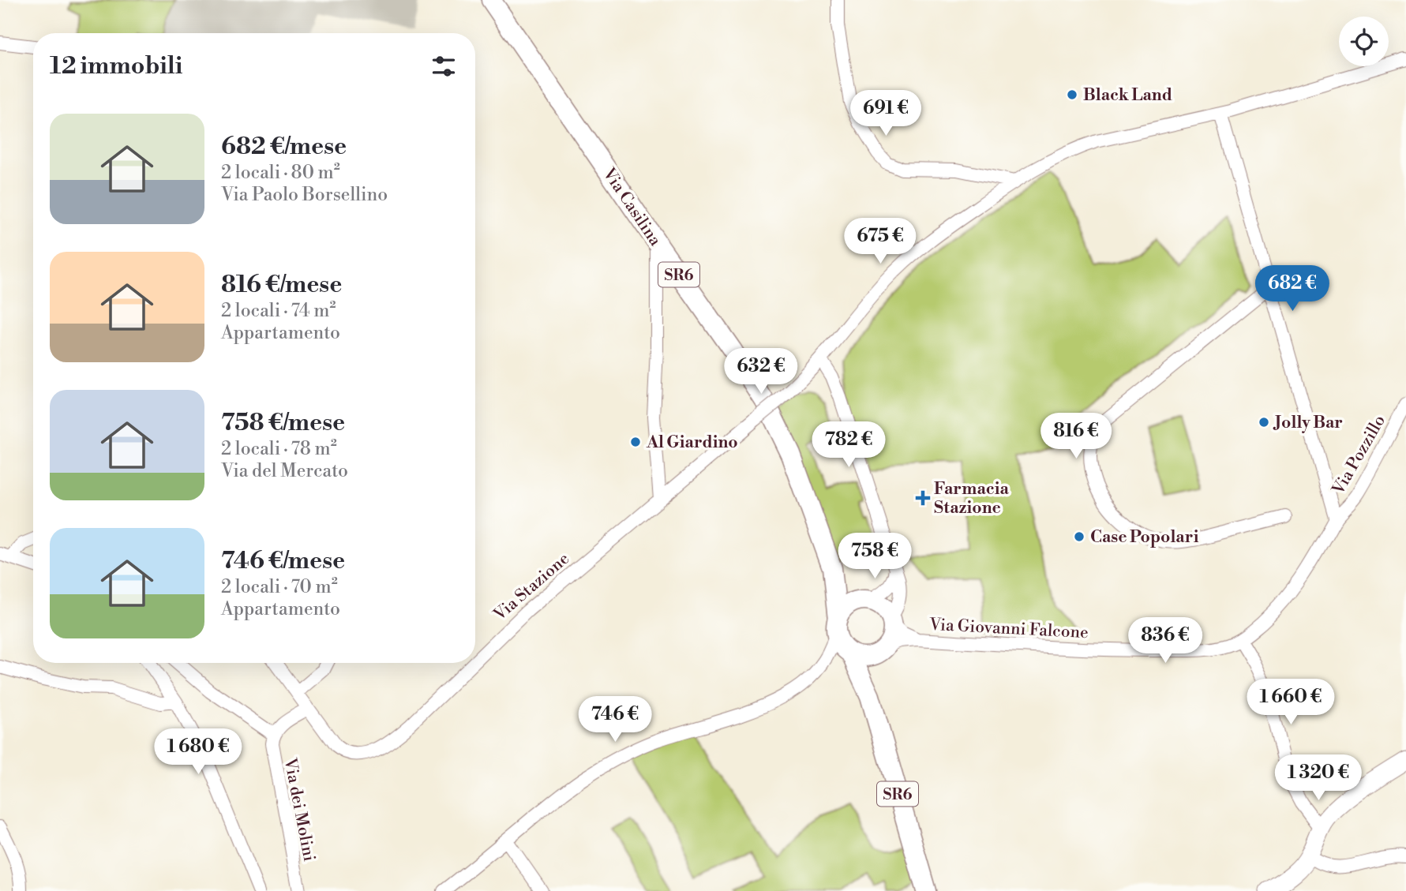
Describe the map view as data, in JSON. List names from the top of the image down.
{
  "streets": {
    "main road": ["Via Casilina", "SR6"],
    "street": [
      "Via Pozzillo",
      "Via Stazione",
      "Via Giovanni Falcone",
      "Via dei Molini"
    ]
  },
  "crossings": [
    ["Via Casilina", "SR6"],
    ["Via Casilina", "Via Giovanni Falcone"],
    ["SR6", "Via Giovanni Falcone"],
    ["Via Pozzillo", "Via Giovanni Falcone"]
  ],
  "places": {
    "other": [
      "Black Land",
      "Jolly Bar",
      "Al Giardino",
      "Case Popolari"
    ],
    "health": ["Farmacia Stazione"]
  },
  "page": {
    "heading": "12 immobili",
    "price": [
      "691 €",
      "675 €",
      "682 €",
      "632 €",
      "816 €",
      "782 €",
      "758 €",
      "836 €",
      "1 660 €",
      "746 €",
      "1 680 €",
      "1 320 €"
    ],
    "list": [
      {
        "name": "682 €/mese",
        "note": "2 locali · 80 m² · Via Paolo Borsellino"
      },
      {
        "name": "816 €/mese",
        "note": "2 locali · 74 m² · Appartamento"
      },
      {
        "name": "758 €/mese",
        "note": "2 locali · 78 m² · Via del Mercato"
      },
      {
        "name": "746 €/mese",
        "note": "2 locali · 70 m² · Appartamento"
      }
    ]
  }
}
